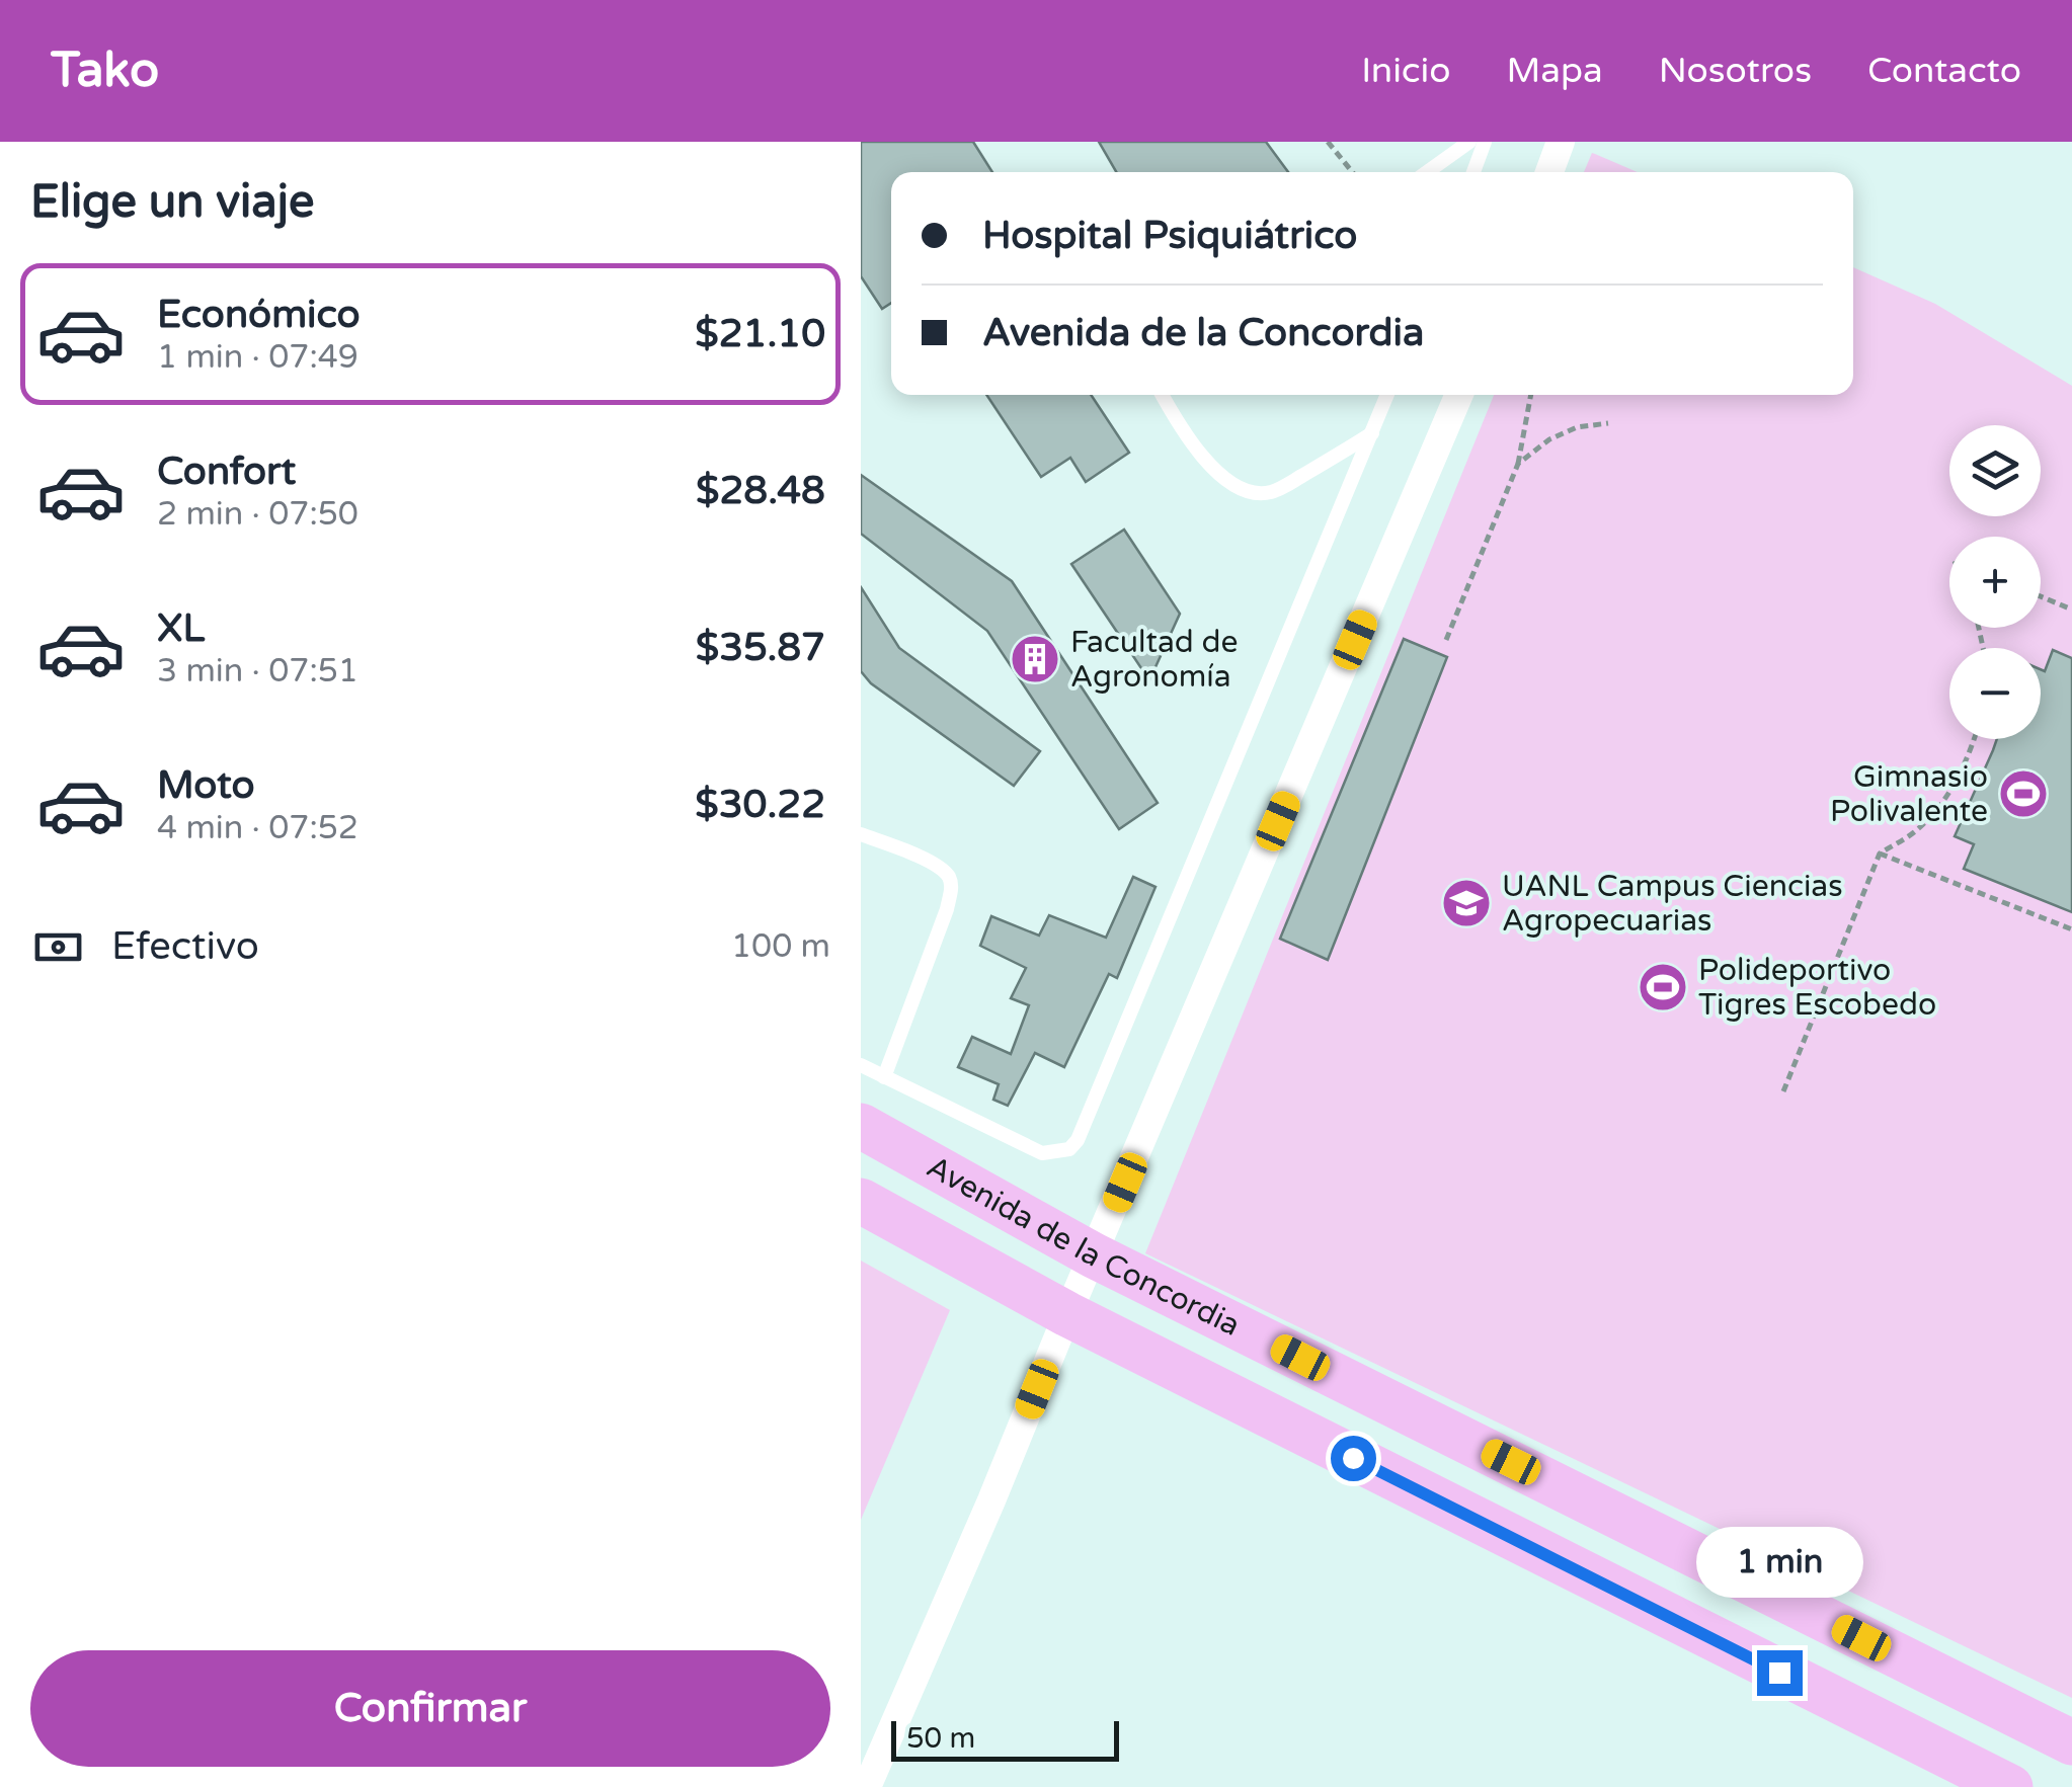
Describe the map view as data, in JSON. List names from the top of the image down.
{
  "streets": {
    "main road": ["Avenida de la Concordia"]
  },
  "places": {
    "building": ["Facultad de Agronomía"],
    "sports": ["Gimnasio Polivalente", "Polideportivo Tigres Escobedo"],
    "school or university": ["UANL Campus Ciencias Agropecuarias"]
  },
  "scale_bar": "50 m",
  "page": {
    "header": "Tako",
    "nav": [
      "Inicio",
      "Mapa",
      "Nosotros",
      "Contacto"
    ],
    "heading": "Elige un viaje",
    "banner": ["Hospital Psiquiátrico", "Avenida de la Concordia"],
    "list": [
      {
        "name": "Económico",
        "note": "1 min · 07:49",
        "value": "$21.10"
      },
      {
        "name": "Confort",
        "note": "2 min · 07:50",
        "value": "$28.48"
      },
      {
        "name": "XL",
        "note": "3 min · 07:51",
        "value": "$35.87"
      },
      {
        "name": "Moto",
        "note": "4 min · 07:52",
        "value": "$30.22"
      }
    ],
    "map_buttons": ["+", "−"],
    "pay": ["Efectivo", "100 m"],
    "bubble": "1 min",
    "buttons": "Confirmar",
    "scale": "50 m"
  }
}
